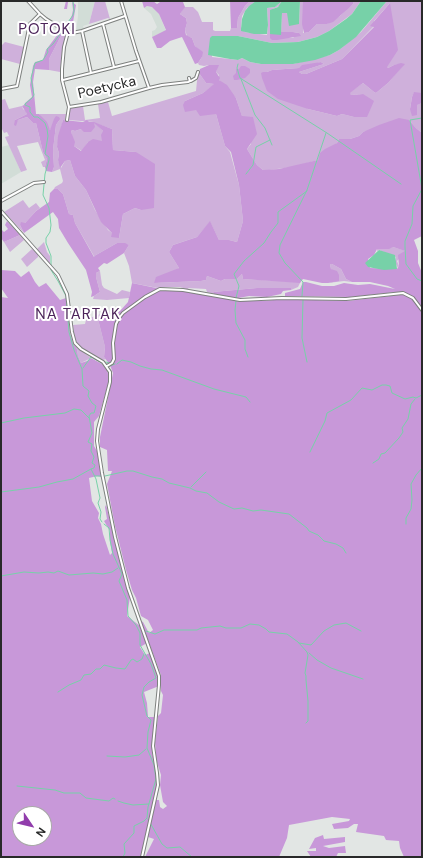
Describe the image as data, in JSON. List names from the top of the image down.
{
  "streets": {
    "street": ["Poetycka"]
  },
  "districts": ["POTOKI", "NA TARTAK"],
  "north": "bottom right"
}
